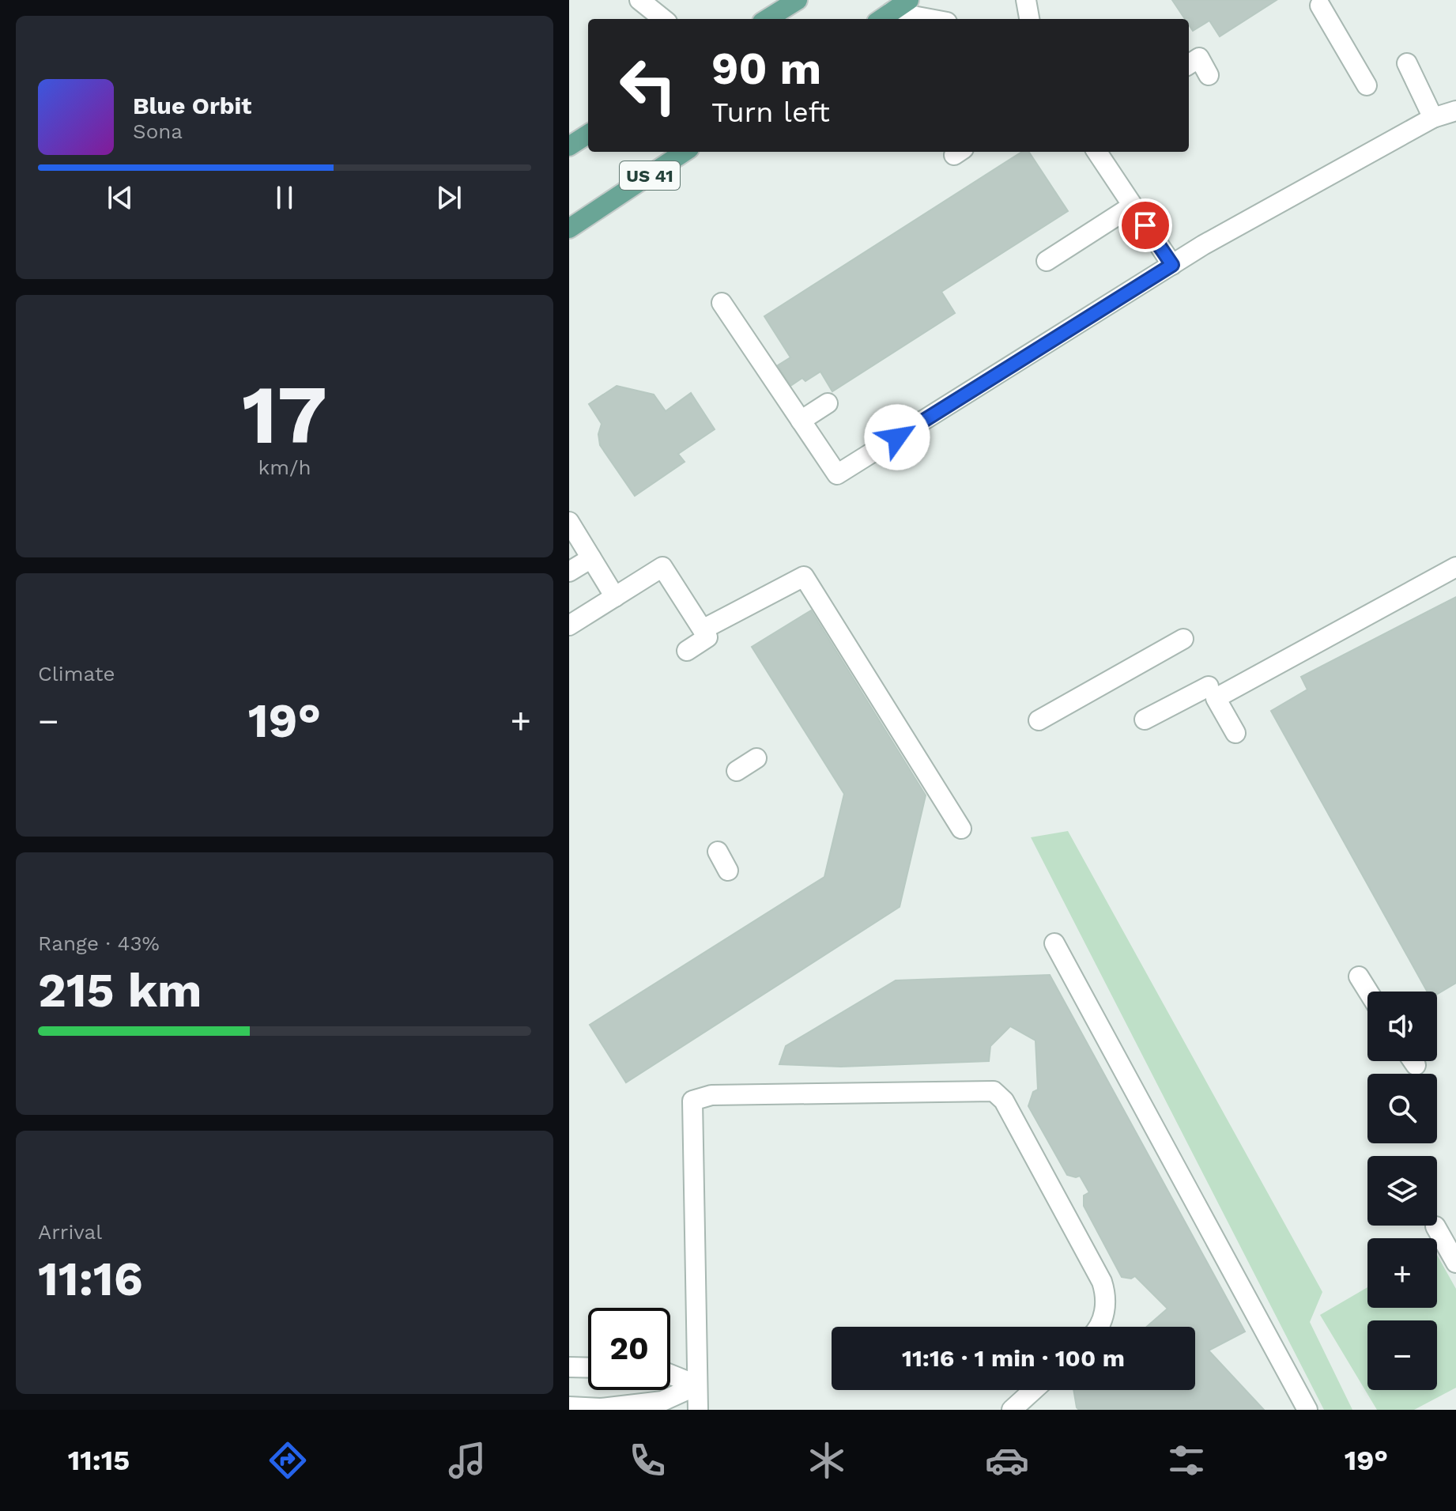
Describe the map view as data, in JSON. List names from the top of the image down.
{
  "streets": {
    "main road": ["US 41"]
  },
  "page": {
    "turn": ["90 m", "Turn left"],
    "song": ["Blue Orbit", "Sona"],
    "tile": [
      ["17", "km/h"],
      "Climate",
      ["Range · 43%", "215 km"],
      ["Arrival", "11:16"]
    ],
    "heat": ["−", "19°", "+"],
    "map_buttons": ["+", "−"],
    "limit": "20",
    "trip": "11:16 · 1 min · 100 m",
    "tabs": ["11:15", "19°"]
  }
}
